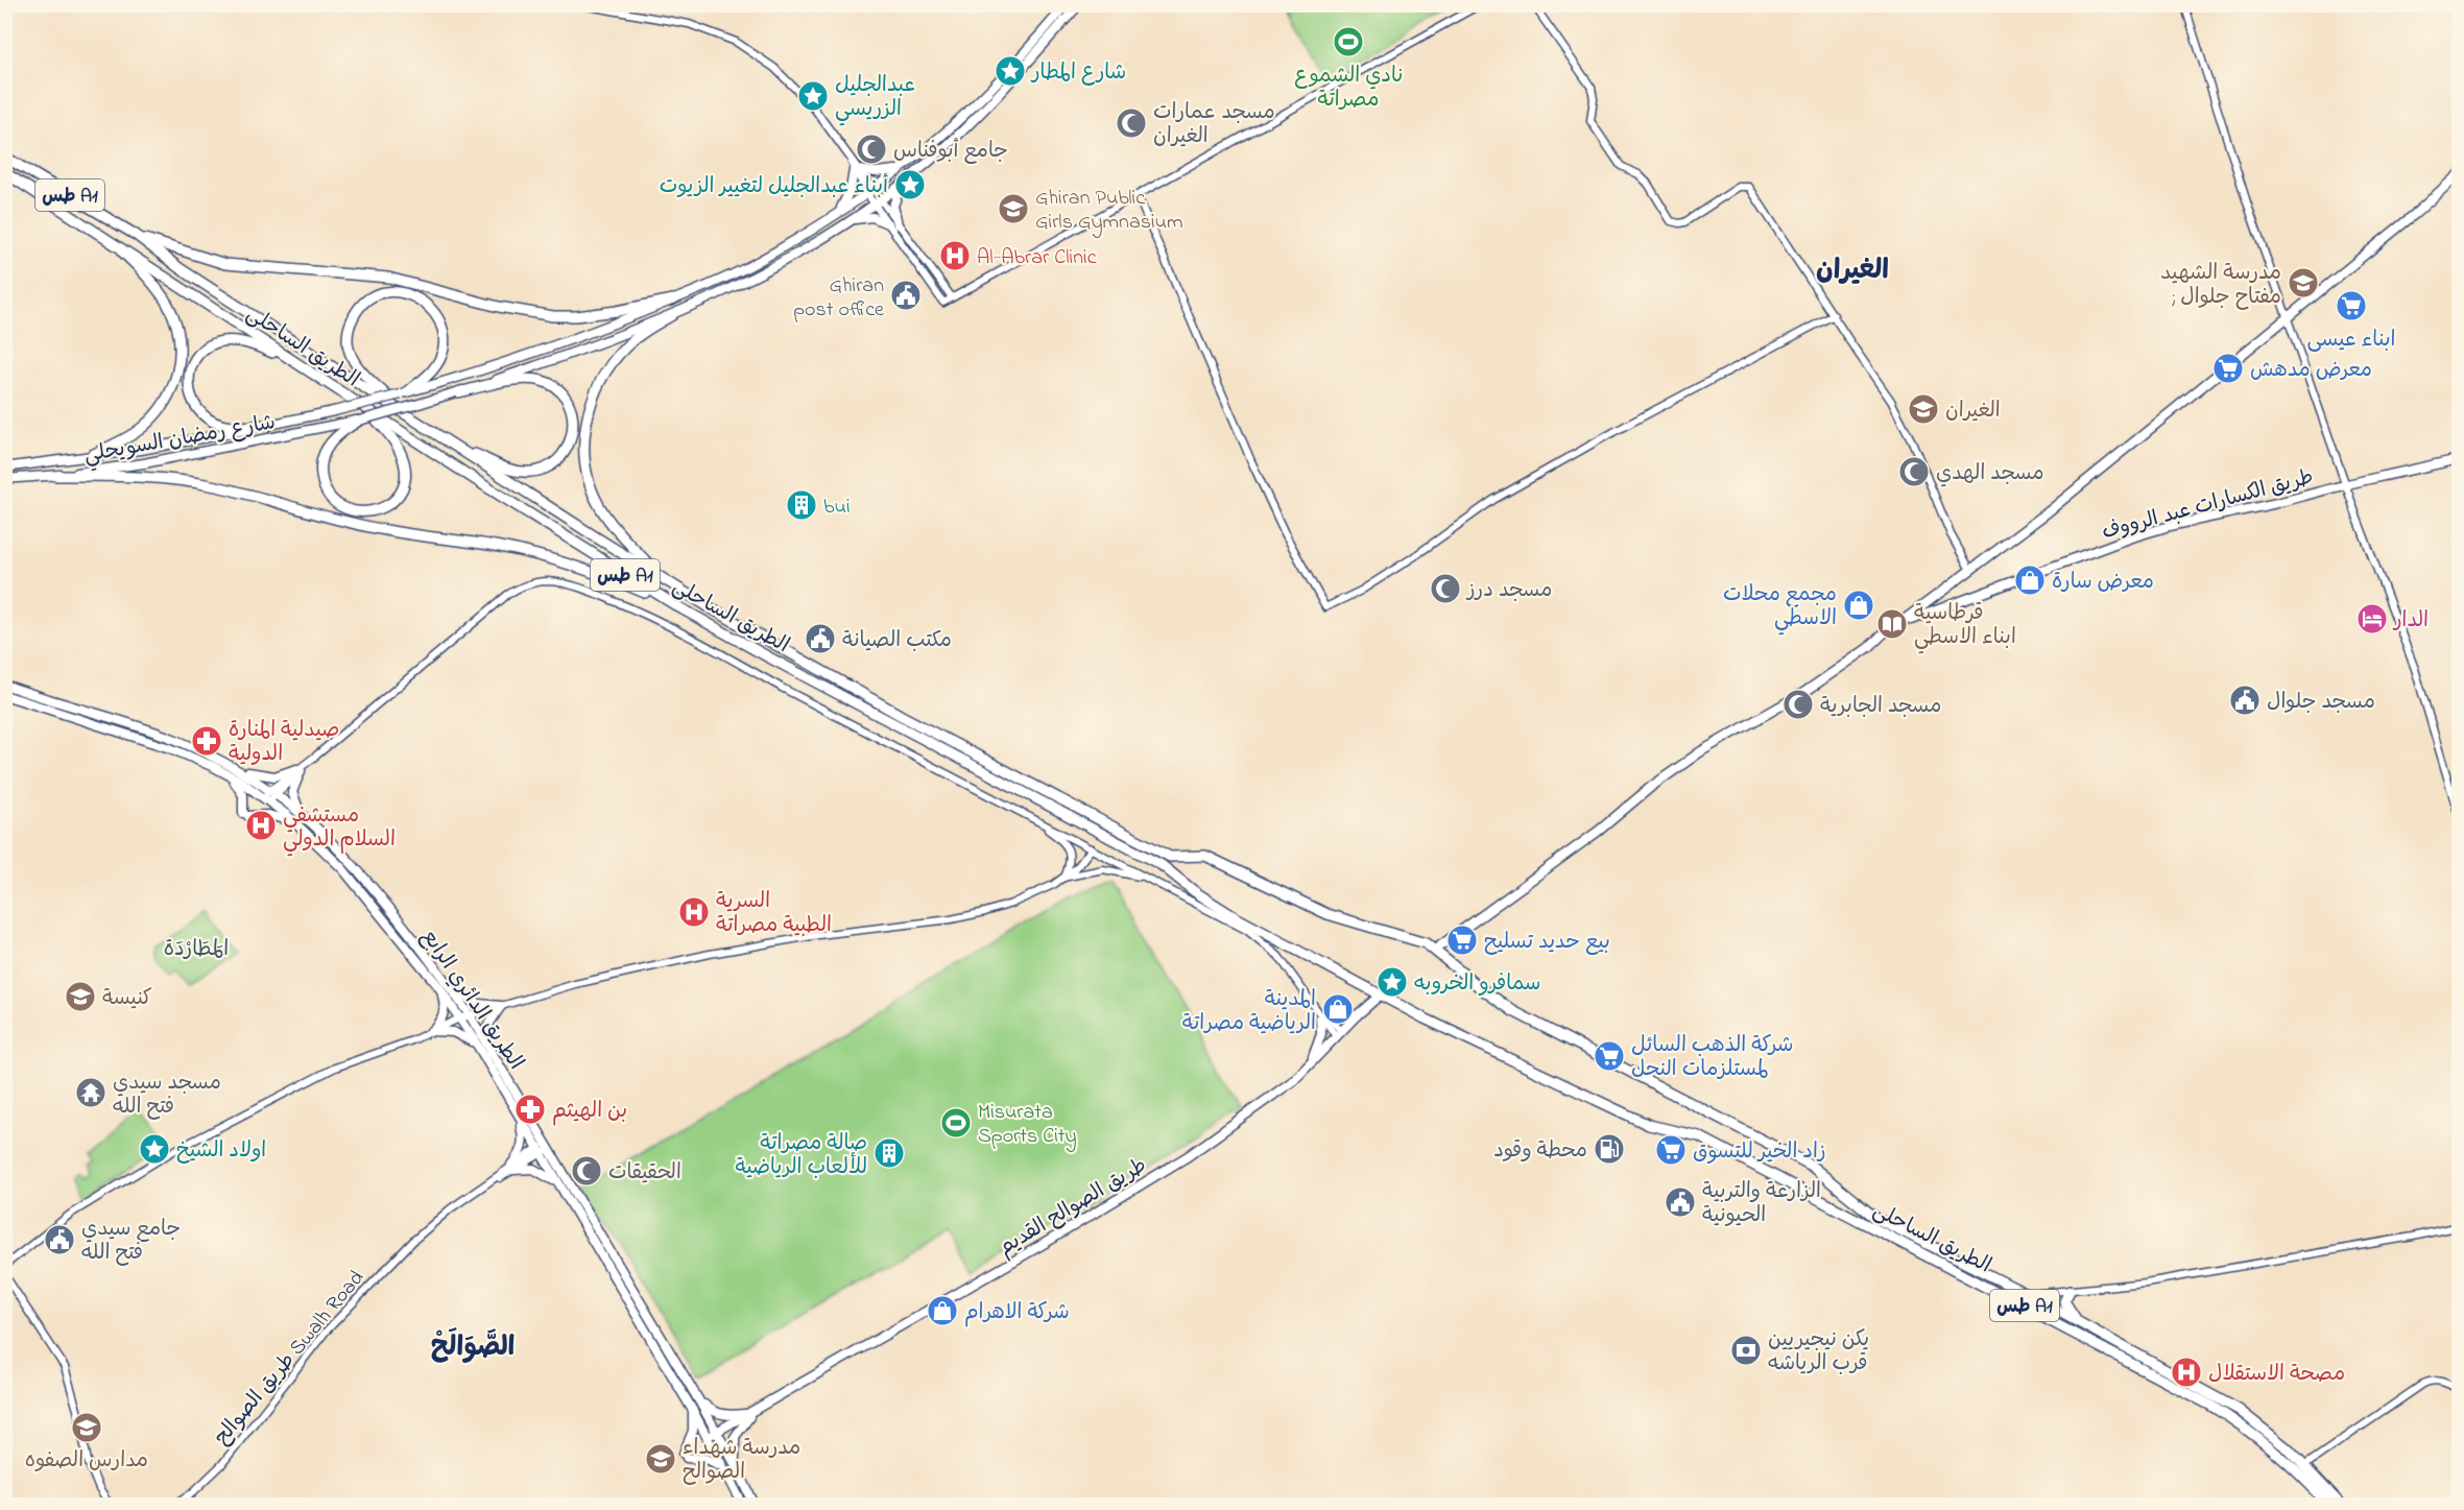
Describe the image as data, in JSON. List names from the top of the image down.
{
  "streets": {
    "highway": ["طس A1", "الطريق الساحلى"],
    "main road": [
      "شارع رمضان السويحلي",
      "طريق الكسارات عبد الرووف",
      "الطريق الدائري الرابع",
      "طريق الصوالح القديم"
    ],
    "street": ["طريق الصوالح Swalh Road"]
  },
  "crossings": [
    ["طس A1", "الطريق الساحلى"],
    ["الطريق الساحلى", "طريق الصوالح القديم"],
    ["الطريق الدائري الرابع", "طريق الصوالح القديم"],
    ["الطريق الدائري الرابع", "طريق الصوالح Swalh Road"]
  ],
  "districts": ["الغيران", "الصَّوَالَحْ"],
  "parks": ["المَطَارْدَة"],
  "places": {
    "sports": ["نادي الشموع مصراتة", "Misurata Sports City"],
    "place": [
      "شارع المطار",
      "عبدالجليل الزريسي",
      "أبناء عبدالجليل لتغيير الزيوت",
      "سمافرو الخروبه",
      "اولاد الشيخ"
    ],
    "mosque": [
      "مسجد عمارات الغيران",
      "جامع أبوفناس",
      "مسجد الهدي",
      "مسجد درز",
      "مسجد الجابرية",
      "الحقيقات"
    ],
    "school or university": [
      "Ghiran Public Girls Gymnasium",
      "مدرسة الشهيد ; مفتاح جلوال",
      "الغيران",
      "كنيسة",
      "مدارس الصفوه",
      "مدرسة شهداء الصوالح"
    ],
    "hospital": [
      "Al-Abrar Clinic",
      "مستشفي السلام الدولي",
      "السرية الطبية مصراتة",
      "مصحة الاستقلال"
    ],
    "public building": [
      "Ghiran post office",
      "مكتب الصيانة",
      "مسجد جلوال",
      "الزارعة والتربية الحيونية",
      "جامع سيدي فتح الله"
    ],
    "supermarket": [
      "ابناء عيسى",
      "معرض مدهش",
      "بيع حديد تسليح",
      "شركة الذهب السائل لمستلزمات النحل",
      "زاد الخير للتسوق"
    ],
    "building": ["bui", "صالة مصراتة للألعاب الرياضية"],
    "shop": [
      "معرض سارة",
      "مجمع محلات الاسطي",
      "المدينة الرياضية مصراتة",
      "شركة الاهرام"
    ],
    "hotel": ["الدار"],
    "library": ["قرطاسية ابناء الاسطي"],
    "pharmacy": ["صيدلية المنارة الدولية", "بن الهيثم"],
    "temple": ["مسجد سيدي فتح الله"],
    "fuel station": ["محطة وقود"],
    "bank": ["يكن نيجيريين قرب الرياشه"]
  }
}
